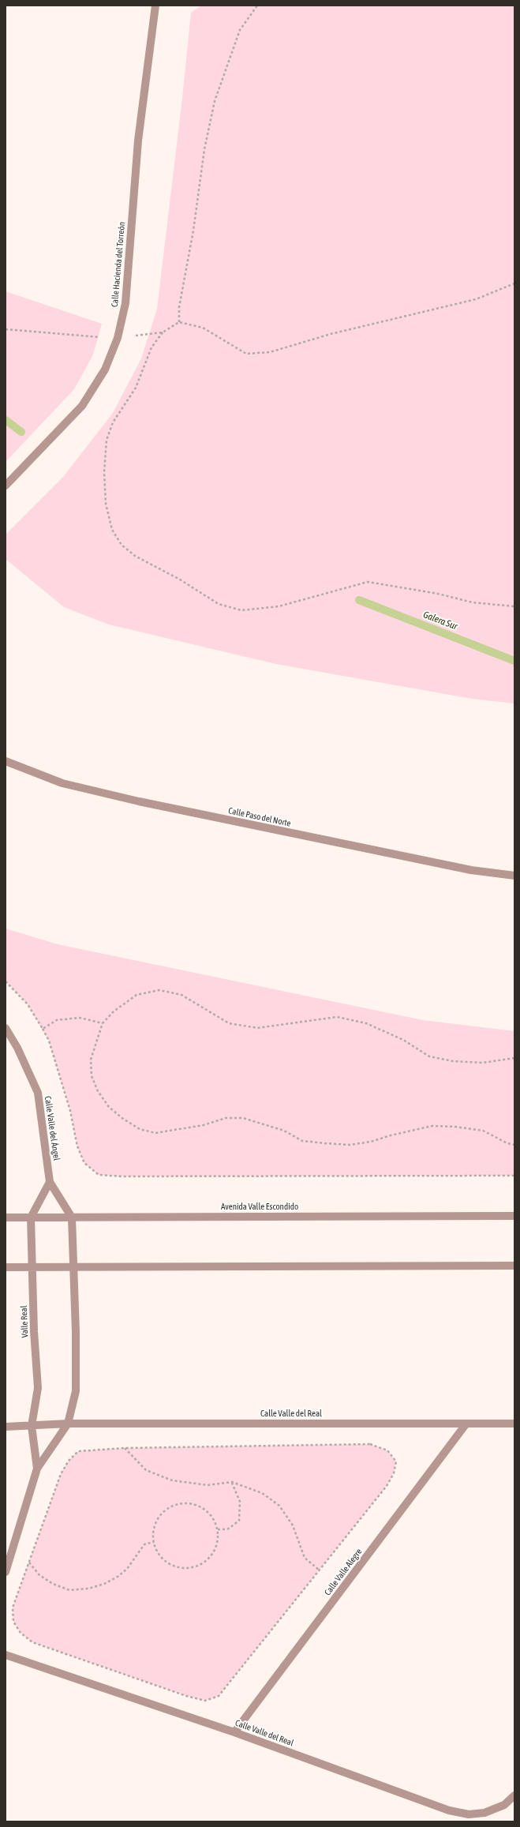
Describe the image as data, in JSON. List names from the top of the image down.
{
  "streets": {
    "street": [
      "Calle Hacienda del Torreón",
      "Calle Paso del Norte",
      "Calle Valle del Ángel",
      "Avenida Valle Escondido",
      "Valle Real",
      "Calle Valle del Real",
      "Calle Valle Alegre"
    ]
  },
  "crossings": [
    ["Calle Valle del Ángel", "Avenida Valle Escondido"],
    ["Avenida Valle Escondido", "Valle Real"],
    ["Valle Real", "Calle Valle del Real"],
    ["Calle Valle del Real", "Calle Valle Alegre"]
  ],
  "water": ["Galera Sur"]
}
